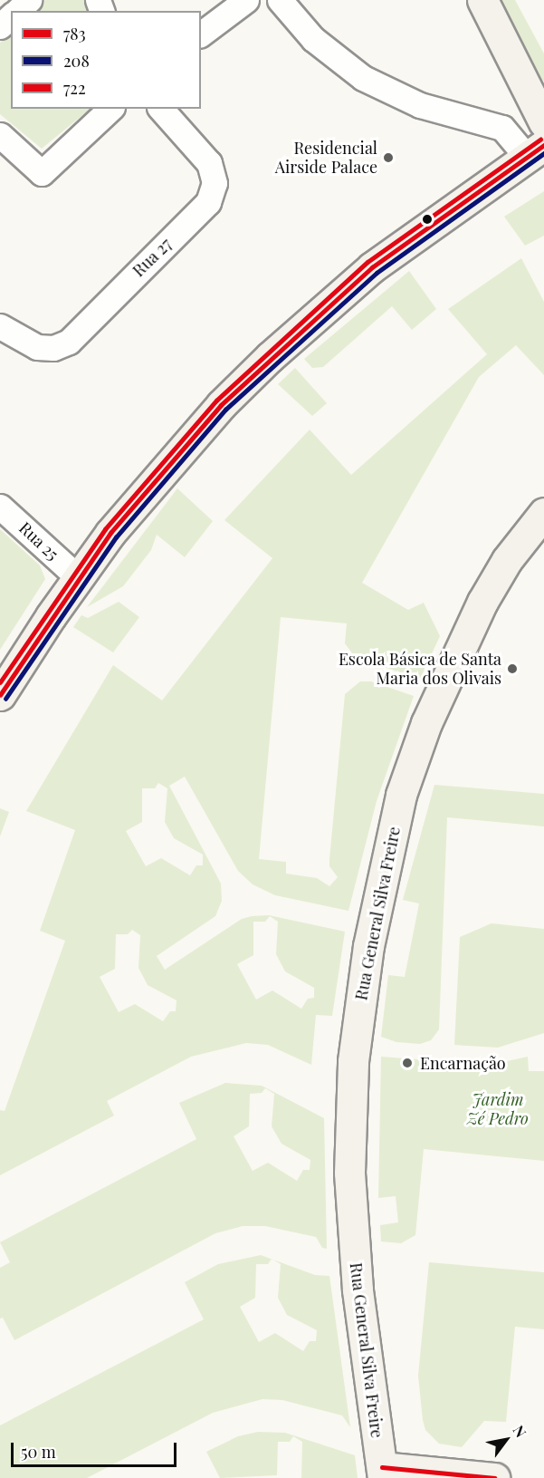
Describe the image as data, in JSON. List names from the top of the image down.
{
  "streets": {
    "street": ["Rua 27", "Rua 25", "Rua General Silva Freire"]
  },
  "parks": ["Jardim Zé Pedro"],
  "places": ["Residencial Airside Palace", "Escola Básica de Santa Maria dos Olivais", "Encarnação"],
  "lines": ["transit line 722", "transit line 783", "transit line 208"],
  "legend": ["783", "208", "722"],
  "scale_bar": "50 m",
  "north": "top right"
}
